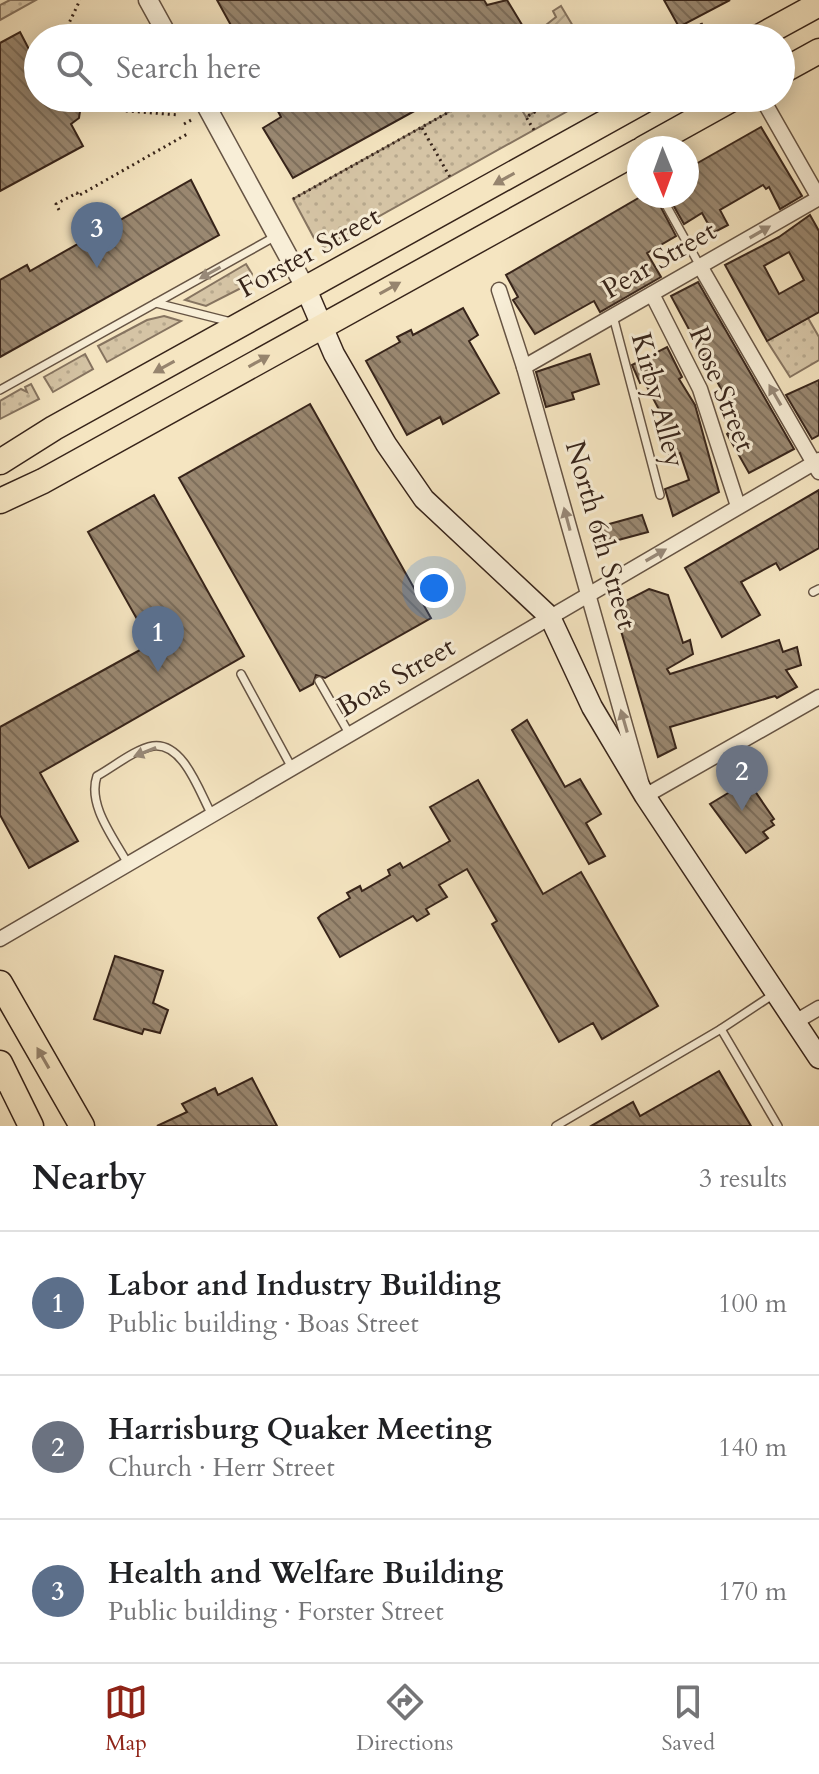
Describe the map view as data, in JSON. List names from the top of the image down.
{
  "streets": {
    "main road": ["Forster Street", "North 6th Street"],
    "street": ["Pear Street", "Rose Street", "Boas Street"],
    "lane": ["Kirby Alley"]
  },
  "crossings": [
    ["Pear Street", "Rose Street"],
    ["Pear Street", "Kirby Alley"],
    ["Pear Street", "North 6th Street"],
    ["Rose Street", "Boas Street"],
    ["North 6th Street", "Boas Street"]
  ],
  "one_way": ["Pear Street", "North 6th Street"],
  "north": "bottom",
  "page": {
    "search": "Search here",
    "pins": ["3", "1", "2"],
    "heading": ["Nearby", "3 results"],
    "list": [
      {
        "mark": "1",
        "name": "Labor and Industry Building",
        "note": "Public building · Boas Street",
        "value": "100 m"
      },
      {
        "mark": "2",
        "name": "Harrisburg Quaker Meeting",
        "note": "Church · Herr Street",
        "value": "140 m"
      },
      {
        "mark": "3",
        "name": "Health and Welfare Building",
        "note": "Public building · Forster Street",
        "value": "170 m"
      }
    ],
    "nav": ["Map", "Directions", "Saved"]
  }
}
